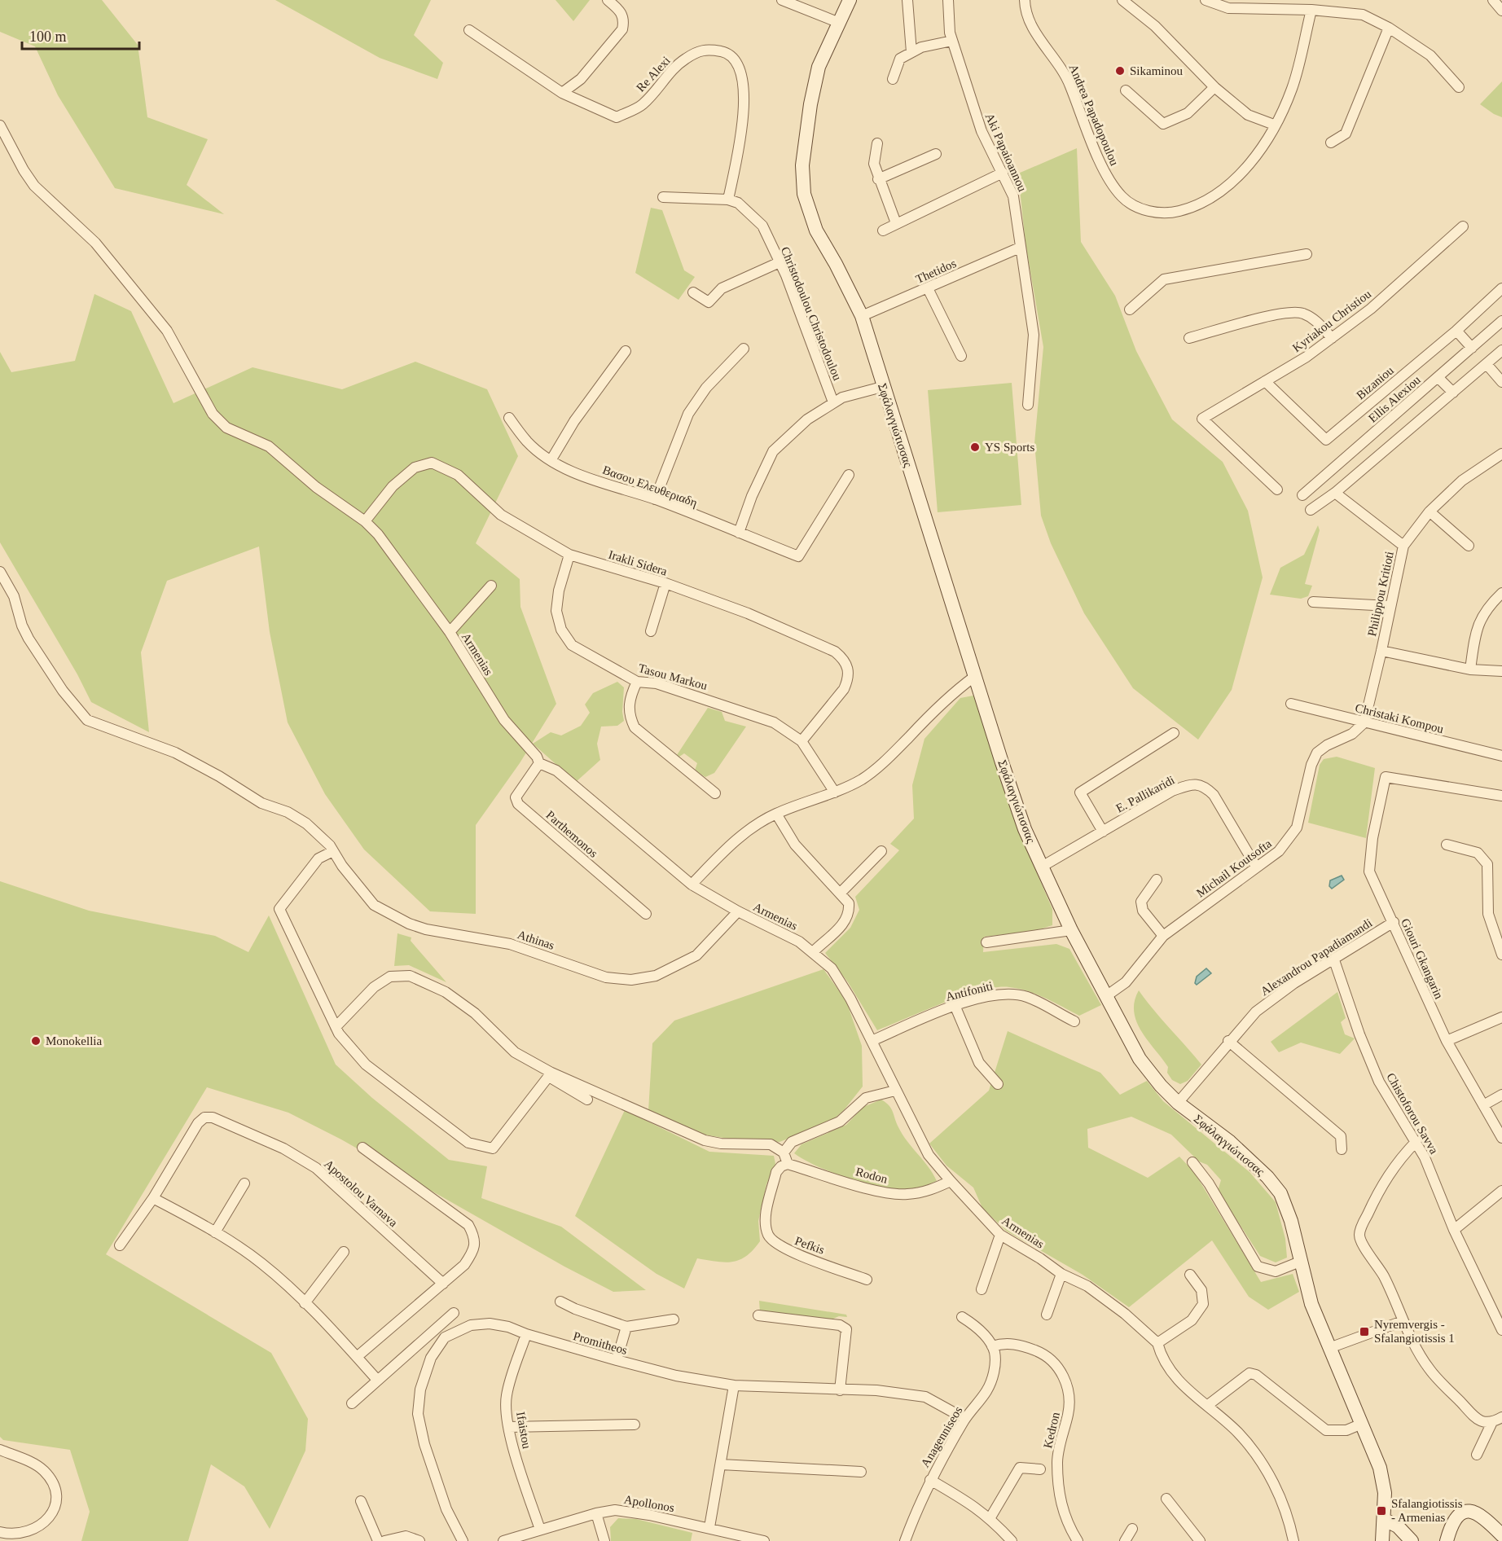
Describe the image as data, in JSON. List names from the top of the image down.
{
  "streets": {
    "street": [
      "Re Alexi",
      "Andrea Papadopoulou",
      "Aki Papaioannou",
      "Thetidos",
      "Christodoulou Christodoulou",
      "Kyriakou Christiou",
      "Bizaniou",
      "Ellis Alexiou",
      "Σφάλαγγιώτισσας",
      "Βασου Ελευθεριαδη",
      "Irakli Sidera",
      "Philippou Kritioti",
      "Armenias",
      "Tasou Markou",
      "Christaki Kompou",
      "E. Pallikaridi",
      "Parthemonos",
      "Michail Koutsofta",
      "Athinas",
      "Alexandrou Papadiamandi",
      "Giouri Gkangarin",
      "Antifoniti",
      "Chistoforou Savva",
      "Rodon",
      "Apostolou Varnava",
      "Pefkis",
      "Promitheos",
      "Ifaistou",
      "Kedron",
      "Anagenniseos",
      "Apollonos"
    ]
  },
  "crossings": [
    ["Re Alexi", "Christodoulou Christodoulou"],
    ["Aki Papaioannou", "Thetidos"],
    ["Thetidos", "Σφάλαγγιώτισσας"],
    ["Kyriakou Christiou", "Bizaniou"],
    ["Σφάλαγγιώτισσας", "E. Pallikaridi"],
    ["Σφάλαγγιώτισσας", "Michail Koutsofta"],
    ["Σφάλαγγιώτισσας", "Alexandrou Papadiamandi"],
    ["Irakli Sidera", "Armenias"],
    ["Irakli Sidera", "Tasou Markou"],
    ["Philippou Kritioti", "Christaki Kompou"],
    ["Philippou Kritioti", "Michail Koutsofta"],
    ["Armenias", "Parthemonos"],
    ["Armenias", "Athinas"],
    ["Armenias", "Antifoniti"],
    ["Armenias", "Rodon"],
    ["Christaki Kompou", "Michail Koutsofta"],
    ["E. Pallikaridi", "Michail Koutsofta"],
    ["Alexandrou Papadiamandi", "Giouri Gkangarin"],
    ["Alexandrou Papadiamandi", "Chistoforou Savva"],
    ["Rodon", "Pefkis"],
    ["Promitheos", "Ifaistou"],
    ["Promitheos", "Anagenniseos"],
    ["Ifaistou", "Apollonos"],
    ["Kedron", "Anagenniseos"]
  ],
  "places": {
    "other": ["Sikaminou", "YS Sports", "Monokellia"],
    "transit": ["Nyremvergis - Sfalangiotissis 1", "Sfalangiotissis - Armenias"]
  },
  "scale_bar": "100 m"
}
